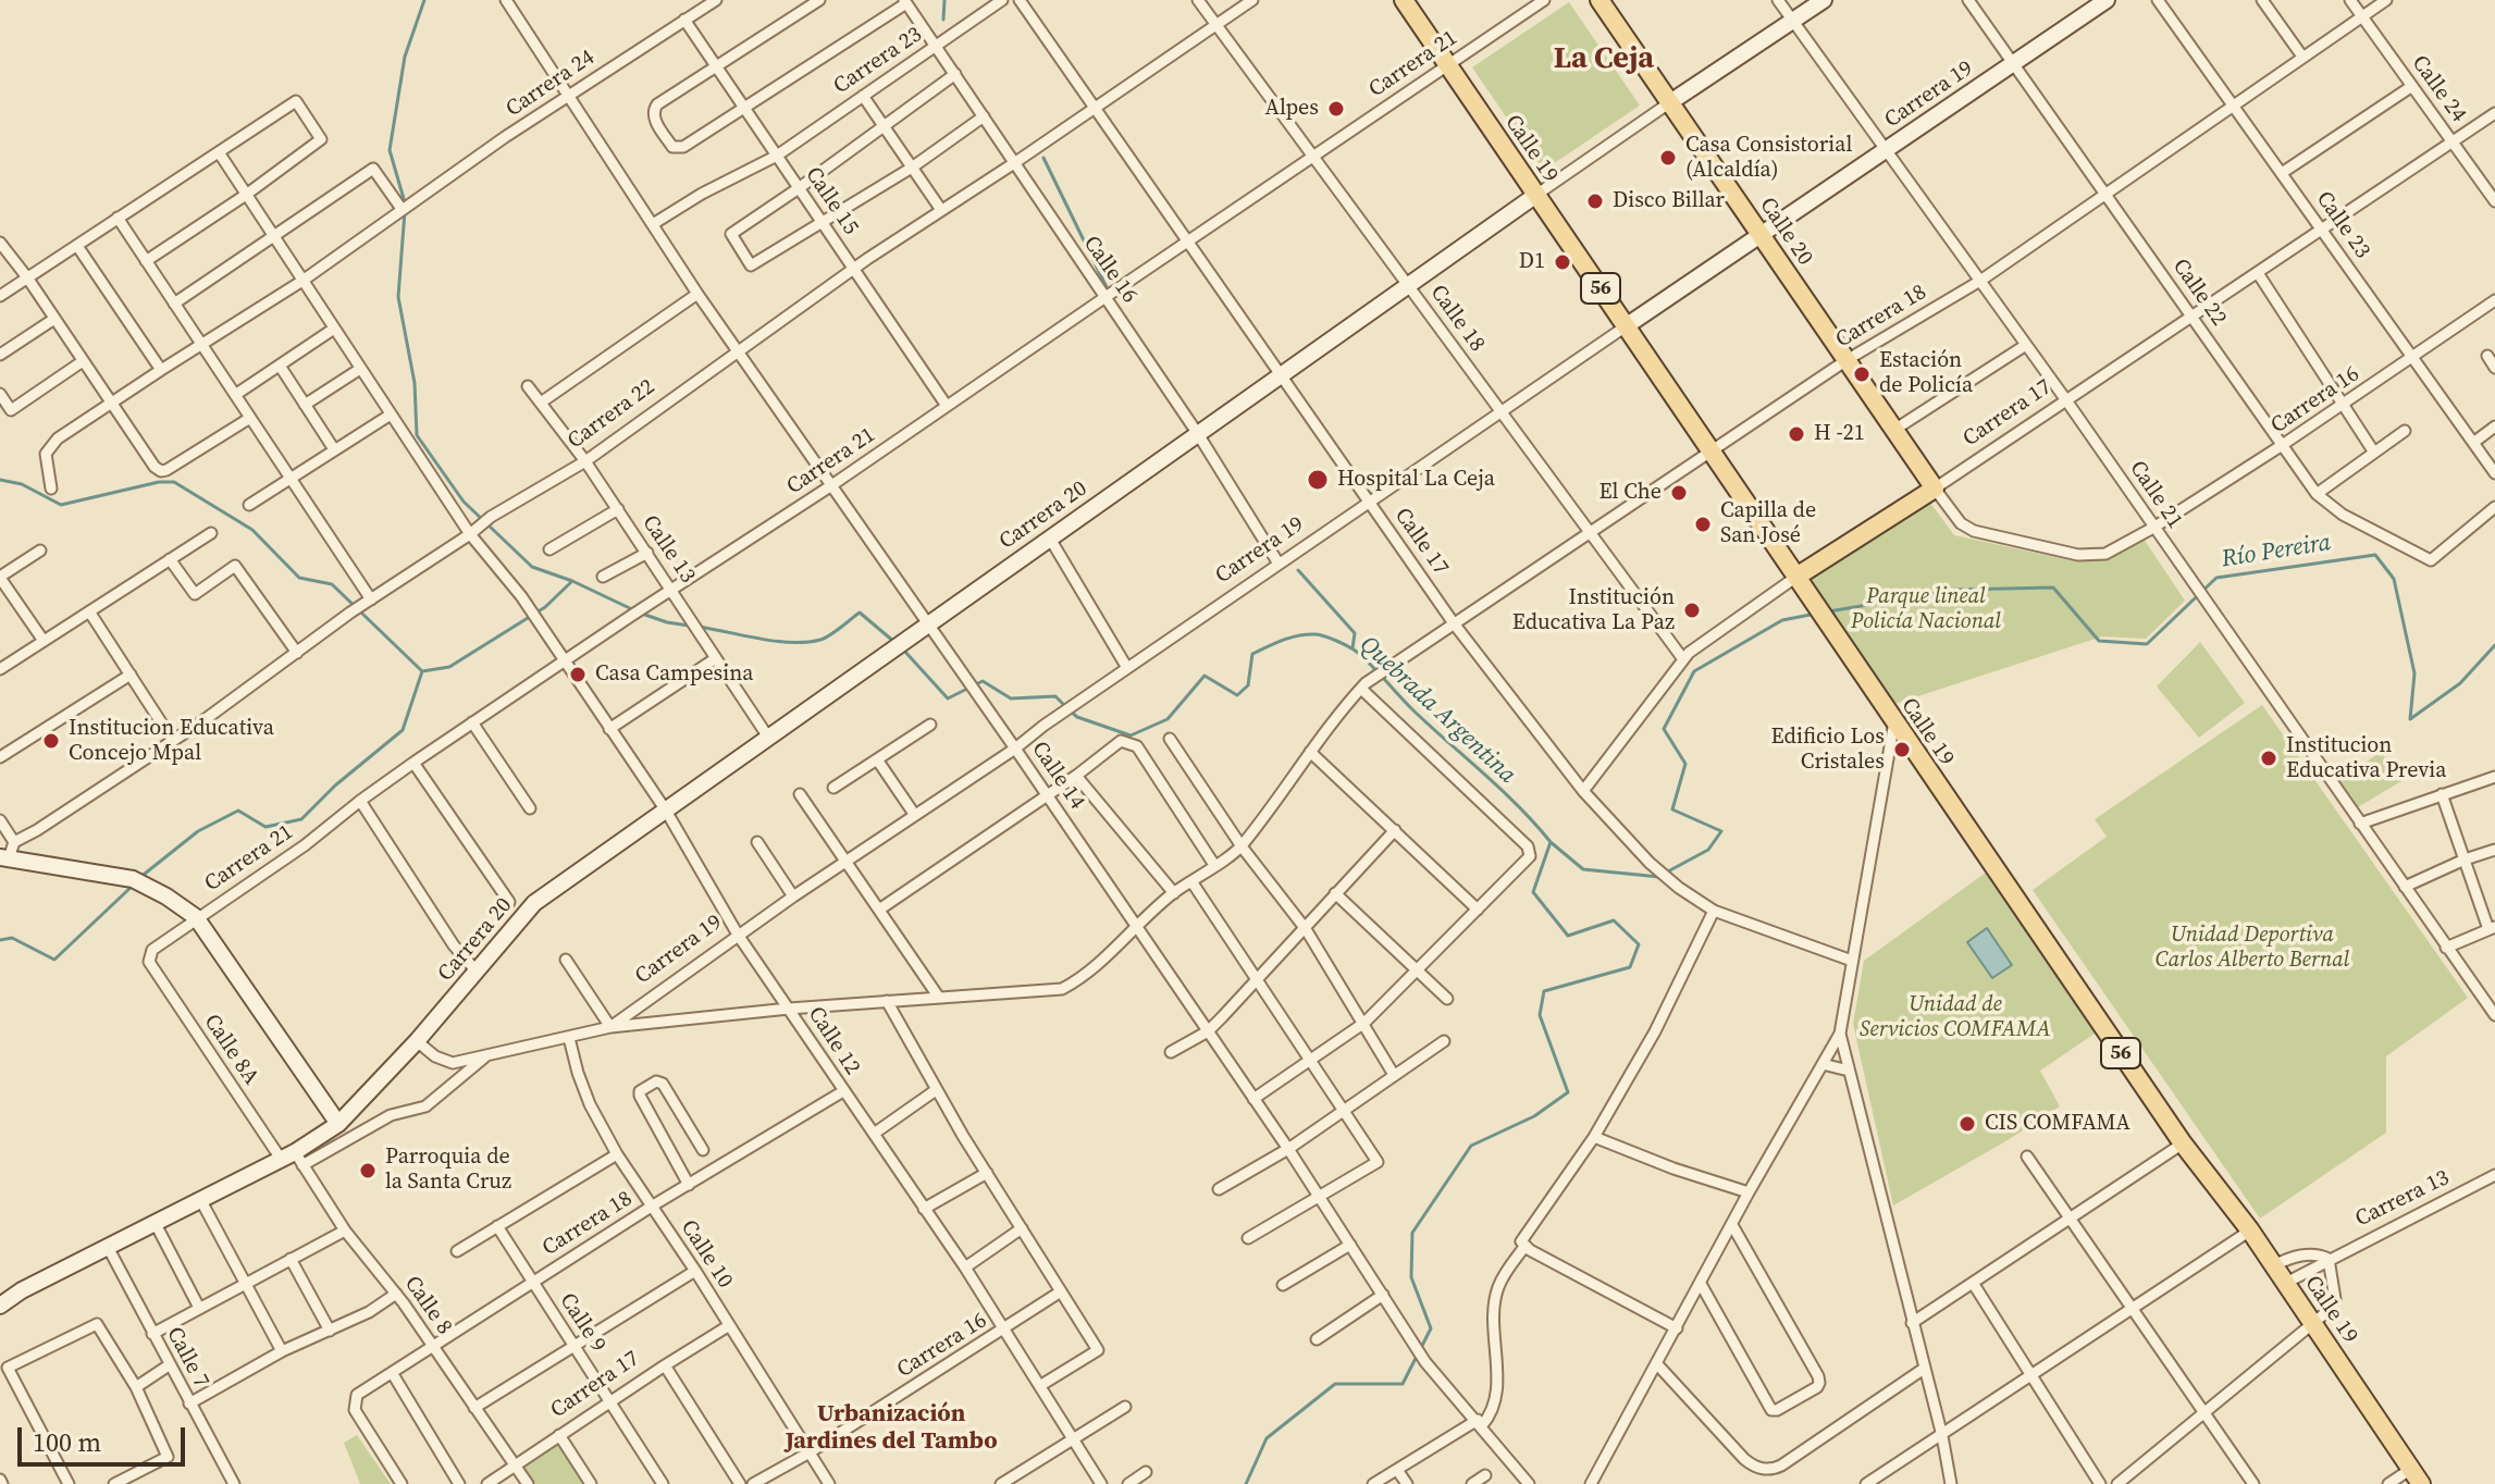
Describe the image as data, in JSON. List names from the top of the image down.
{
  "streets": {
    "main road": [
      "Carrera 19",
      "Calle 19",
      "Calle 20",
      "56",
      "Carrera 17",
      "Carrera 20"
    ],
    "street": [
      "Carrera 23",
      "Carrera 21",
      "Carrera 24",
      "Calle 24",
      "Calle 15",
      "Calle 23",
      "Calle 16",
      "Calle 22",
      "Carrera 18",
      "Calle 18",
      "Carrera 16",
      "Carrera 22",
      "Calle 21",
      "Calle 17",
      "Calle 13",
      "Calle 14",
      "Calle 12",
      "Calle 8A",
      "Carrera 13",
      "Calle 10",
      "Calle 8",
      "Calle 9",
      "Calle 7"
    ]
  },
  "crossings": [
    ["Carrera 23", "Calle 15"],
    ["Carrera 23", "Calle 16"],
    ["Carrera 23", "Calle 14"],
    ["Carrera 21", "Calle 19"],
    ["Carrera 21", "Calle 15"],
    ["Carrera 21", "Calle 16"],
    ["Carrera 21", "Calle 18"],
    ["Carrera 21", "Calle 17"],
    ["Carrera 21", "Calle 13"],
    ["Carrera 21", "Calle 14"],
    ["Carrera 21", "Calle 12"],
    ["Carrera 21", "Calle 8A"],
    ["Carrera 24", "Calle 15"],
    ["Carrera 24", "Calle 14"],
    ["Carrera 24", "Calle 12"],
    ["Calle 24", "Carrera 18"],
    ["Calle 24", "Carrera 17"],
    ["Carrera 19", "Calle 19"],
    ["Carrera 19", "Calle 20"],
    ["Carrera 19", "Calle 16"],
    ["Carrera 19", "Calle 22"],
    ["Carrera 19", "Carrera 18"],
    ["Carrera 19", "Calle 18"],
    ["Carrera 19", "Calle 21"],
    ["Carrera 19", "Carrera 20"],
    ["Carrera 19", "Calle 17"],
    ["Carrera 19", "Calle 14"],
    ["Carrera 19", "Calle 12"],
    ["Carrera 19", "Calle 10"],
    ["Calle 19", "Carrera 18"],
    ["Calle 19", "Carrera 17"],
    ["Calle 19", "Carrera 20"],
    ["Calle 19", "Carrera 13"],
    ["Calle 15", "Carrera 22"],
    ["Calle 23", "Carrera 18"],
    ["Calle 23", "Carrera 16"],
    ["Calle 23", "Carrera 17"],
    ["Calle 20", "Carrera 18"],
    ["Calle 20", "Carrera 16"],
    ["Calle 20", "Carrera 17"],
    ["Calle 20", "Carrera 20"],
    ["Calle 16", "Carrera 22"],
    ["Calle 16", "Carrera 20"],
    ["Calle 22", "Carrera 18"],
    ["Calle 22", "Carrera 16"],
    ["Calle 22", "Carrera 17"],
    ["Carrera 18", "Calle 18"],
    ["Carrera 18", "Calle 21"],
    ["Carrera 18", "Calle 17"],
    ["Carrera 18", "Calle 14"],
    ["Carrera 18", "Calle 12"],
    ["Carrera 18", "Calle 10"],
    ["Carrera 18", "Calle 8"],
    ["Carrera 18", "Calle 9"],
    ["Calle 18", "Carrera 17"],
    ["Calle 18", "Carrera 22"],
    ["Calle 18", "Carrera 20"],
    ["Carrera 16", "Carrera 17"],
    ["Carrera 16", "Calle 21"],
    ["Carrera 16", "Calle 12"],
    ["Carrera 16", "Calle 10"],
    ["Carrera 17", "Calle 21"],
    ["Carrera 17", "Calle 17"],
    ["Carrera 17", "Calle 10"],
    ["Carrera 17", "Calle 8"],
    ["Carrera 17", "Calle 9"],
    ["Carrera 22", "Calle 17"],
    ["Carrera 22", "Calle 13"],
    ["Carrera 22", "Calle 14"],
    ["Carrera 22", "Calle 12"],
    ["Calle 21", "Carrera 20"],
    ["Carrera 20", "Calle 17"],
    ["Carrera 20", "Calle 13"],
    ["Carrera 20", "Calle 14"],
    ["Carrera 20", "Calle 12"],
    ["Carrera 20", "Calle 8A"],
    ["Carrera 20", "Calle 8"],
    ["Carrera 20", "Calle 7"],
    ["Calle 8A", "Calle 8"]
  ],
  "districts": ["La Ceja", "Urbanización Jardines del Tambo"],
  "water": ["Río Pereira", "Quebrada Argentina"],
  "parks": ["Parque lineal Policía Nacional", "Unidad Deportiva Carlos Alberto Bernal", "Unidad de Servicios COMFAMA"],
  "places": [
    "Alpes",
    "Casa Consistorial (Alcaldía)",
    "Disco Billar",
    "D1",
    "Estación de Policía",
    "H -21",
    "Hospital La Ceja",
    "El Che",
    "Capilla de San José",
    "Institución Educativa La Paz",
    "Casa Campesina",
    "Institucion Educativa Concejo Mpal",
    "Edificio Los Cristales",
    "Institucion Educativa Previa",
    "CIS COMFAMA",
    "Parroquia de la Santa Cruz"
  ],
  "scale_bar": "100 m"
}
